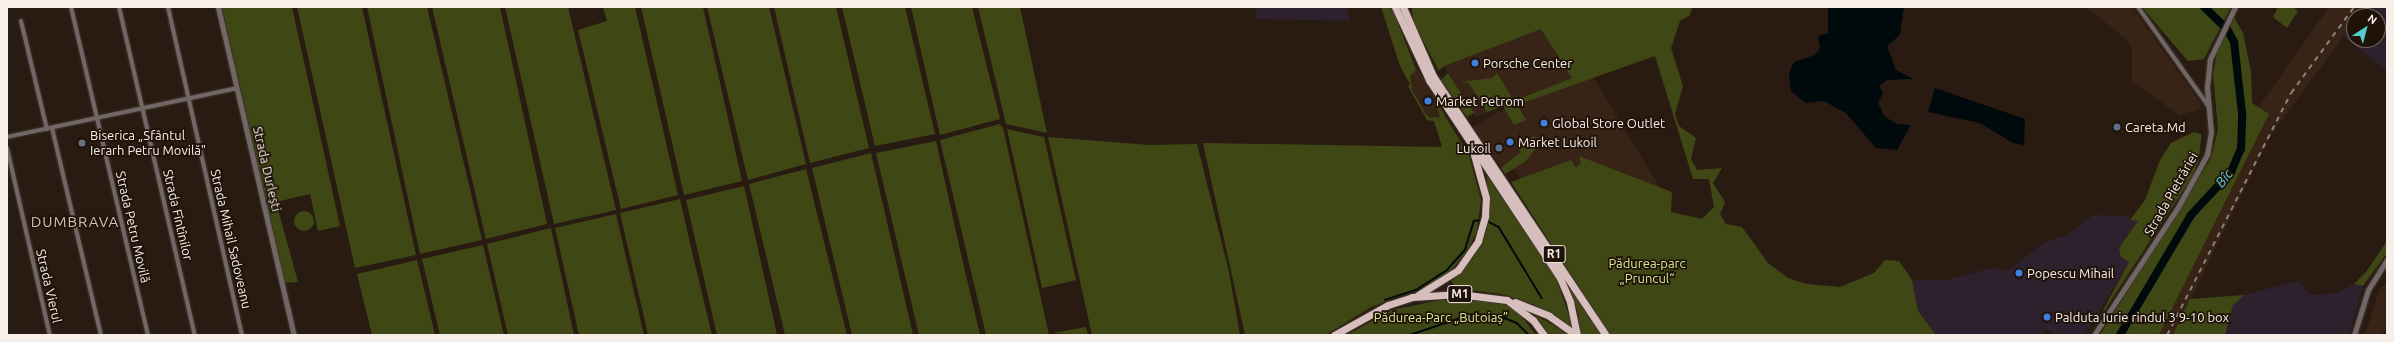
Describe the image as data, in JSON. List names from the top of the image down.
{
  "streets": {
    "highway": ["R1", "M1"],
    "street": [
      "Strada Durlești",
      "Strada Pietrăriei",
      "Strada Fîntînilor",
      "Strada Petru Movilă",
      "Strada Mihail Sadoveanu",
      "Strada Vierul"
    ]
  },
  "crossings": [
    ["R1", "M1"]
  ],
  "districts": ["DUMBRAVA"],
  "water": ["Bîc"],
  "parks": ["Pădurea-parc „Pruncul“", "Pădurea-Parc „Butoiaș”"],
  "places": [
    "Porsche Center",
    "Market Petrom",
    "Global Store Outlet",
    "Careta.Md",
    "Market Lukoil",
    "Biserica „Sfântul Ierarh Petru Movilă\"",
    "Lukoil",
    "Popescu Mihail",
    "Palduta Iurie rindul 3 9-10 box"
  ],
  "north": "top right"
}
